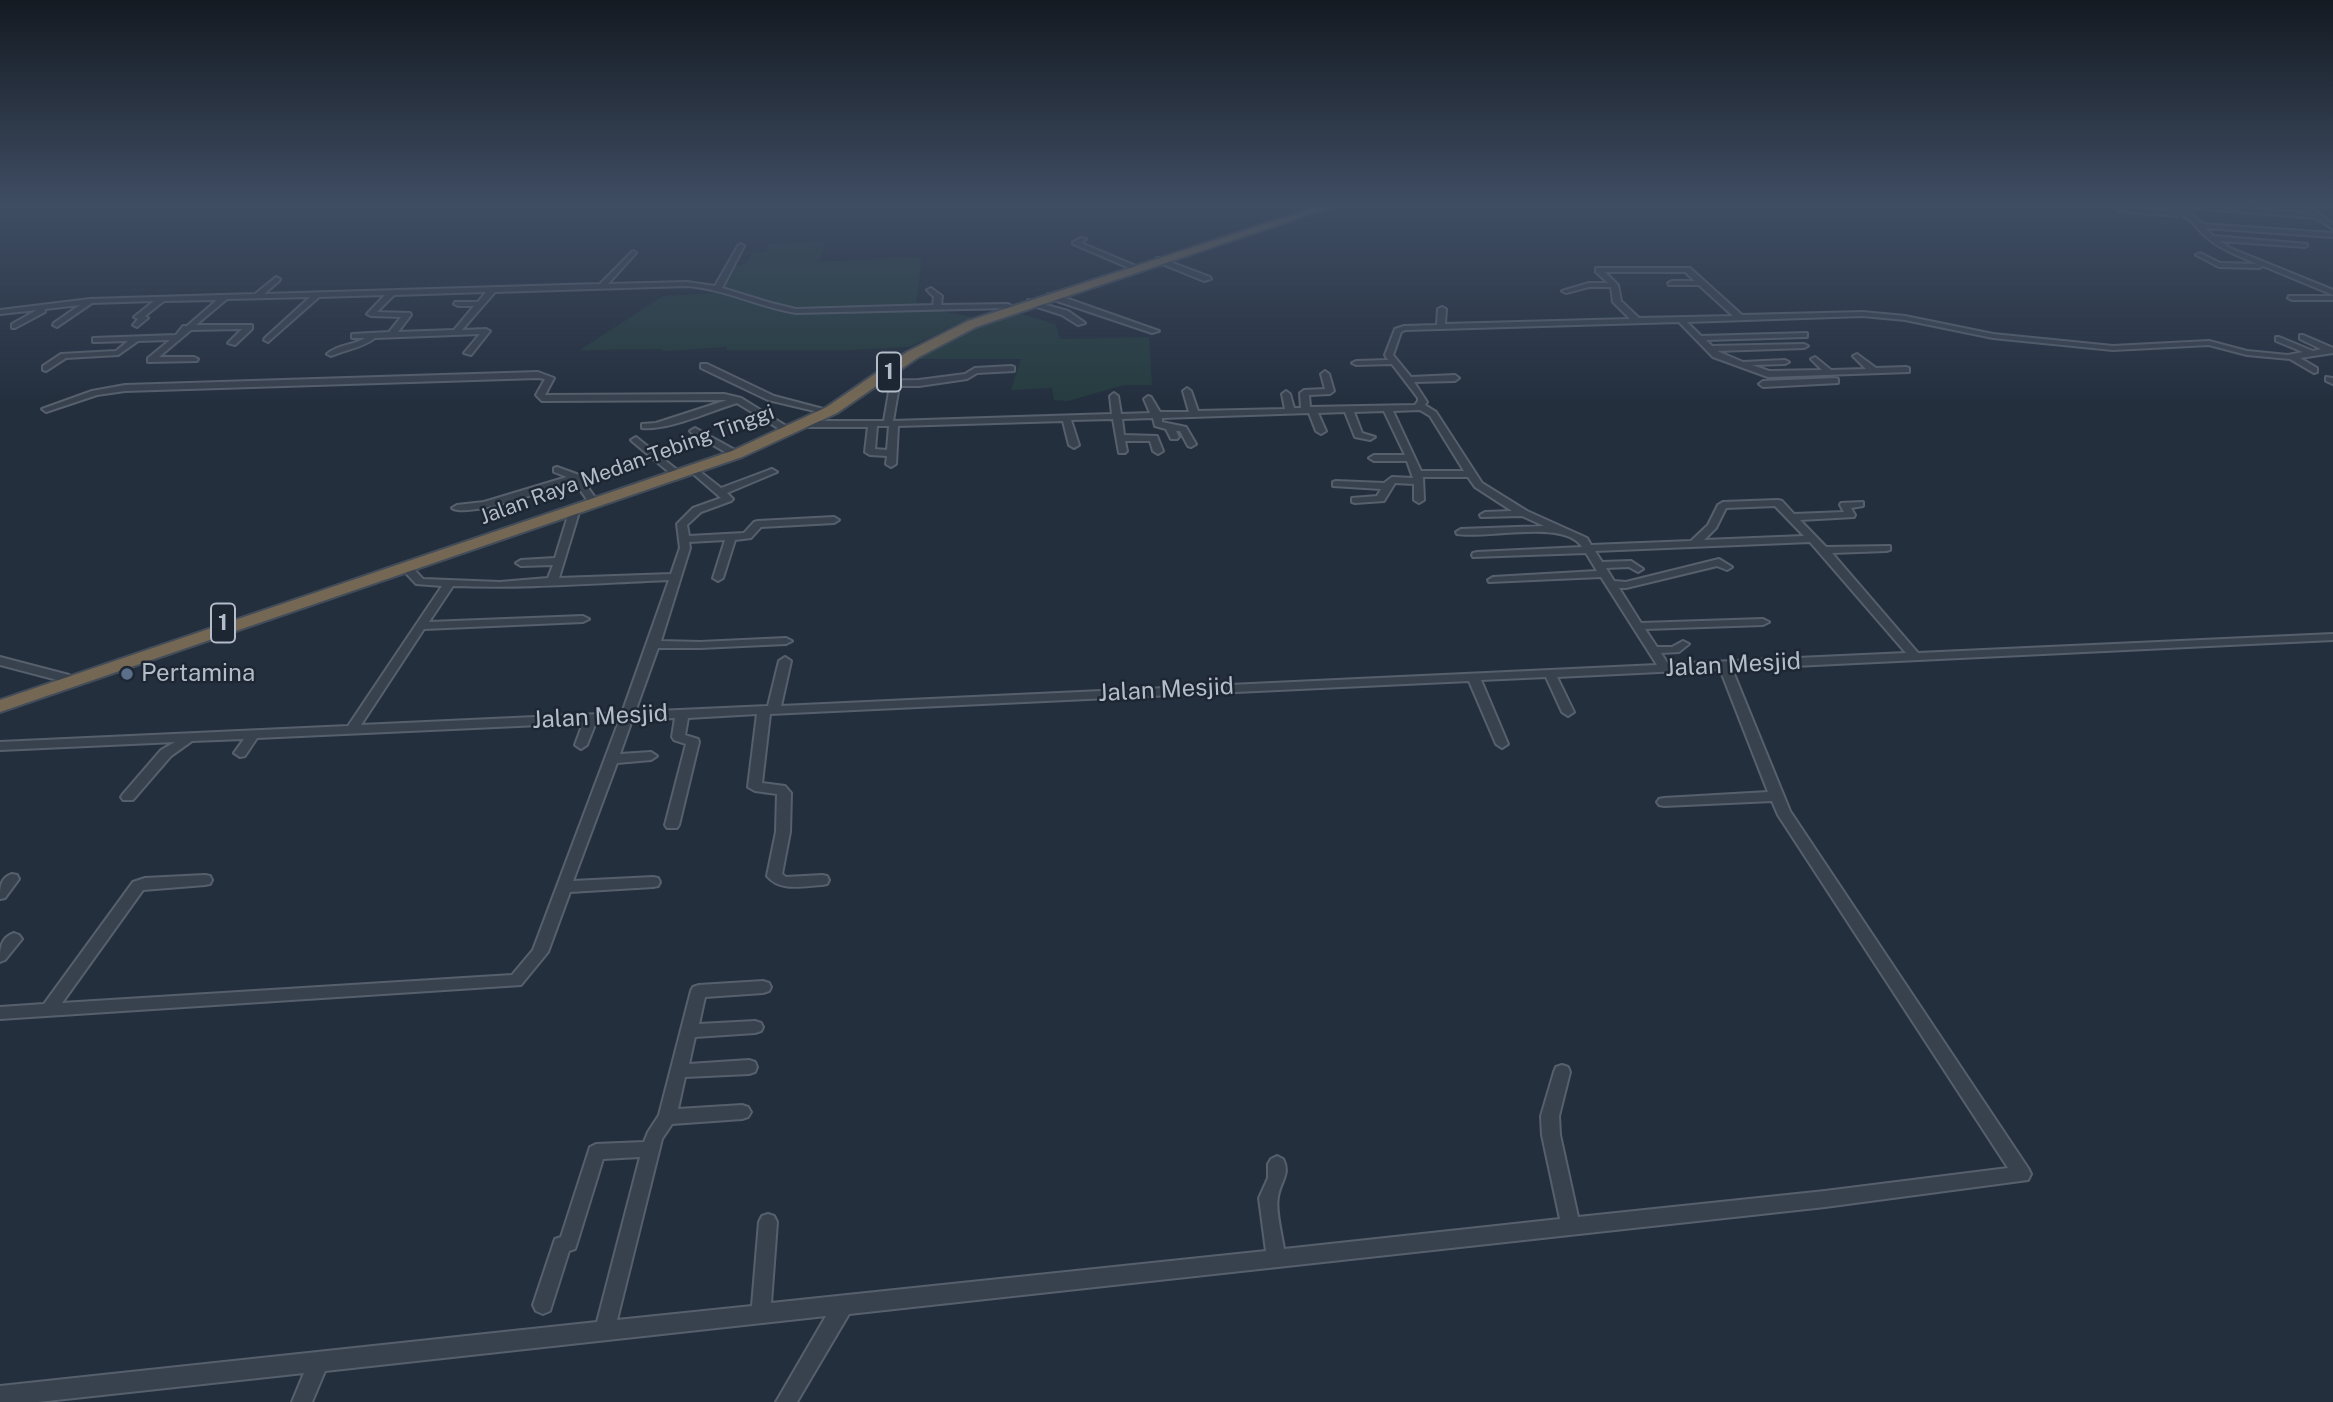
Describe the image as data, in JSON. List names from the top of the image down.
{
  "streets": {
    "highway": ["1", "Jalan Raya Medan-Tebing Tinggi"],
    "street": ["Jalan Mesjid"]
  },
  "places": ["Pertamina"]
}
